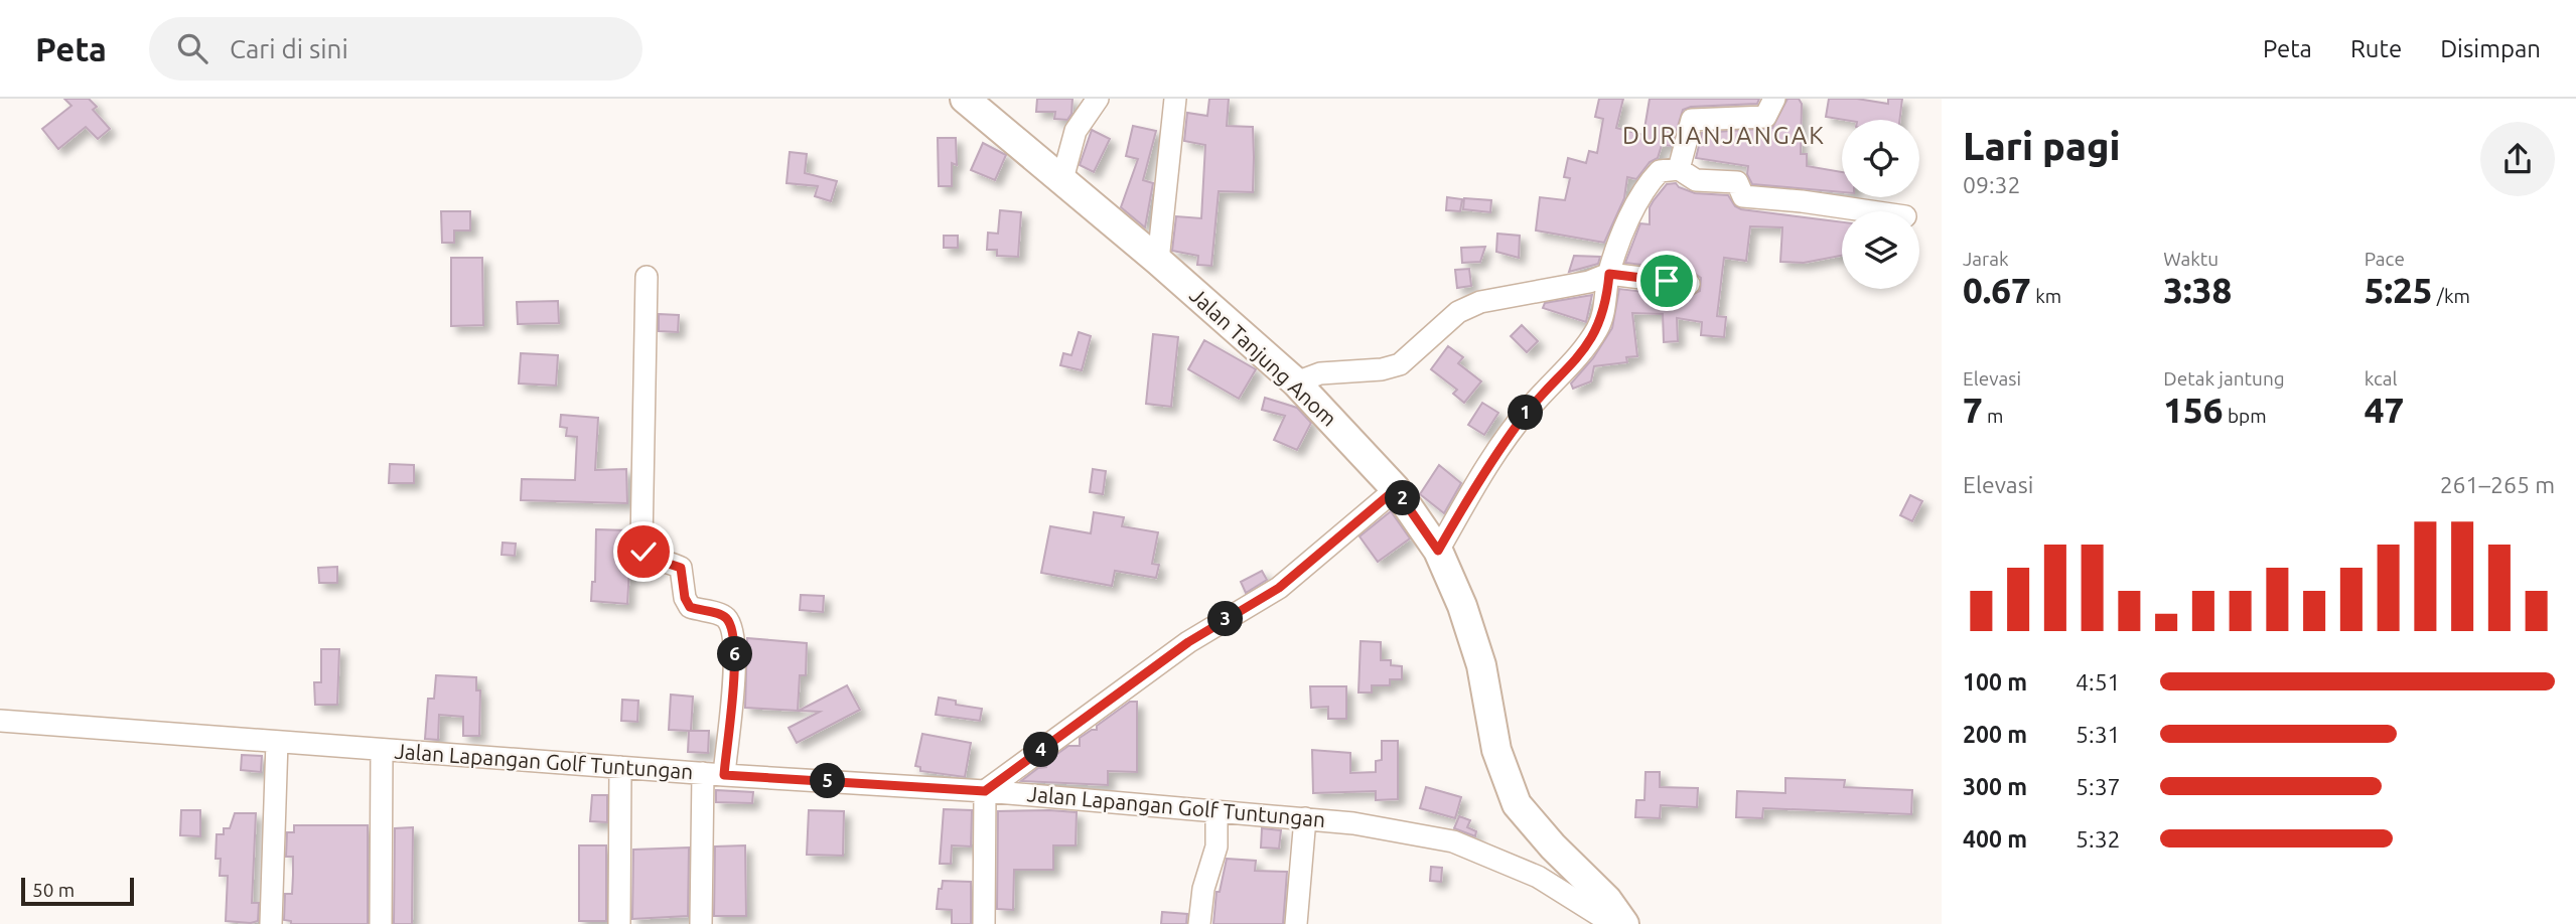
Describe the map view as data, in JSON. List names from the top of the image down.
{
  "streets": {
    "main road": ["Jalan Tanjung Anom"],
    "street": ["Jalan Lapangan Golf Tuntungan"]
  },
  "districts": ["DURIANJANGAK"],
  "scale_bar": "50 m",
  "page": {
    "header": "Peta",
    "search": "Cari di sini",
    "nav": ["Peta", "Rute", "Disimpan"],
    "heading": ["Lari pagi", "09:32"],
    "stats": [
      ["Jarak", "0.67 km"],
      ["Waktu", "3:38"],
      ["Pace", "5:25 /km"],
      ["Elevasi", "7 m"],
      ["Detak jantung", "156 bpm"],
      ["kcal", "47"]
    ],
    "pins": [
      "1",
      "2",
      "3",
      "6",
      "4",
      "5"
    ],
    "chart": ["Elevasi", "261–265 m"],
    "list": [
      {
        "name": "100 m",
        "note": "4:51"
      },
      {
        "name": "200 m",
        "note": "5:31"
      },
      {
        "name": "300 m",
        "note": "5:37"
      },
      {
        "name": "400 m",
        "note": "5:32"
      }
    ],
    "scale": "50 m"
  }
}
